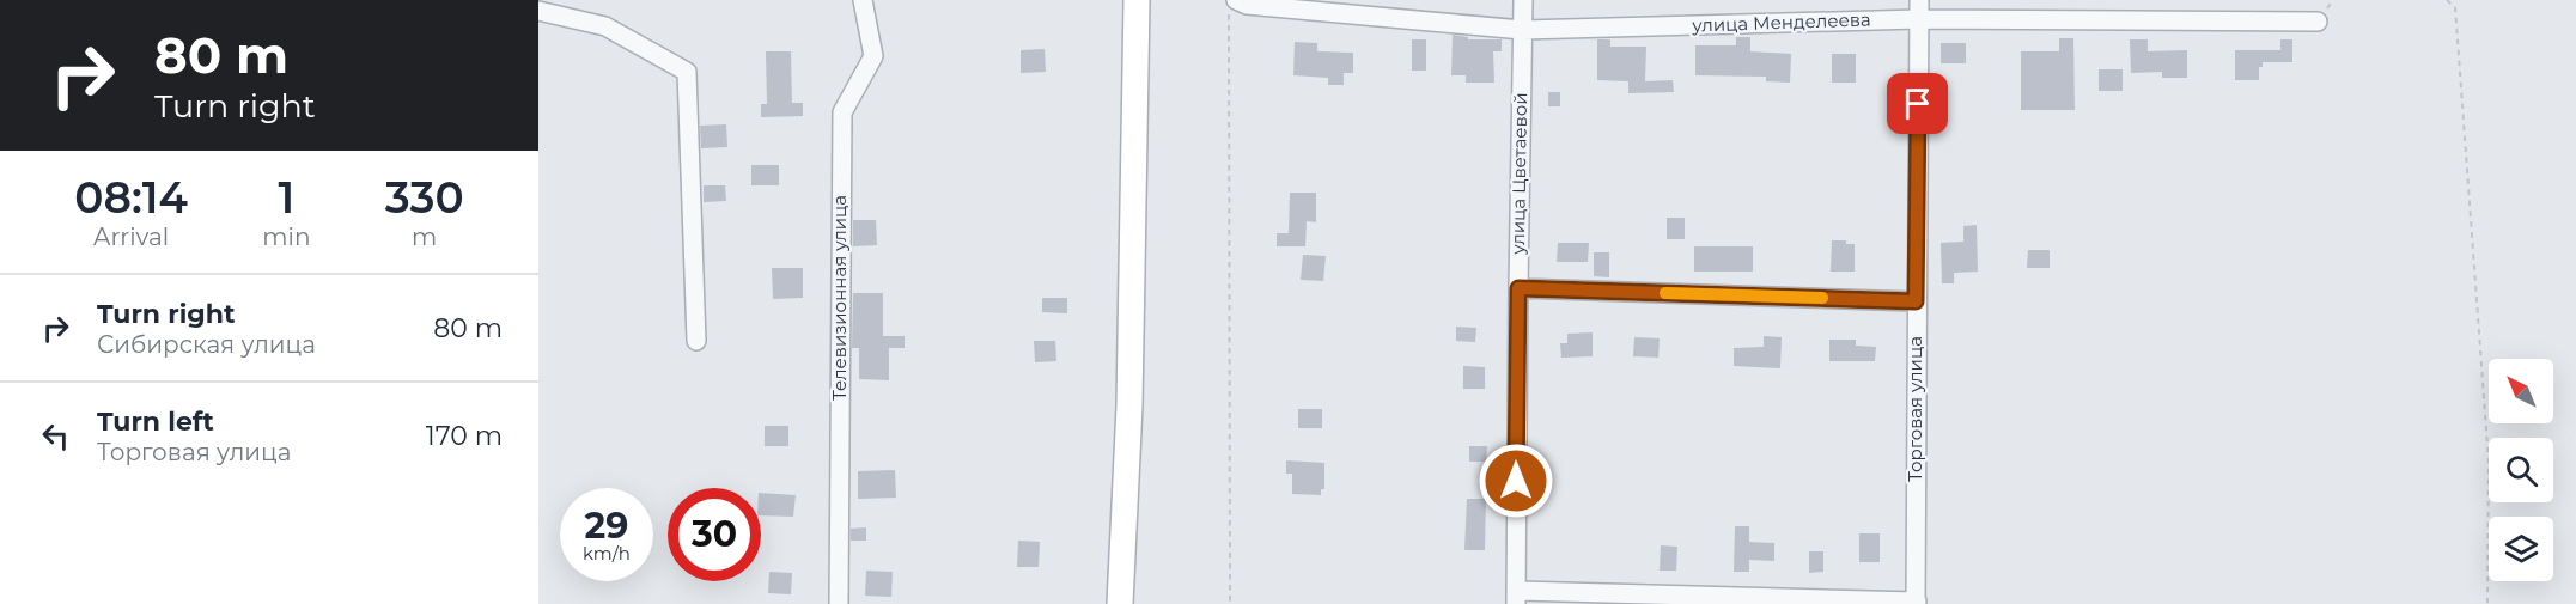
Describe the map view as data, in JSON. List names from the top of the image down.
{
  "streets": {
    "street": [
      "улица Менделеева",
      "улица Цветаевой",
      "Телевизионная улица",
      "Торговая улица"
    ]
  },
  "crossings": [
    ["улица Менделеева", "улица Цветаевой"],
    ["улица Менделеева", "Торговая улица"]
  ],
  "north": "top left",
  "page": {
    "turn": ["80 m", "Turn right"],
    "eta": [
      "08:14",
      "Arrival",
      "1",
      "min",
      "330",
      "m"
    ],
    "list": [
      {
        "name": "Turn right",
        "note": "Сибирская улица",
        "value": "80 m"
      },
      {
        "name": "Turn left",
        "note": "Торговая улица",
        "value": "170 m"
      }
    ],
    "speed": "29 km/h",
    "limit": "30"
  }
}
